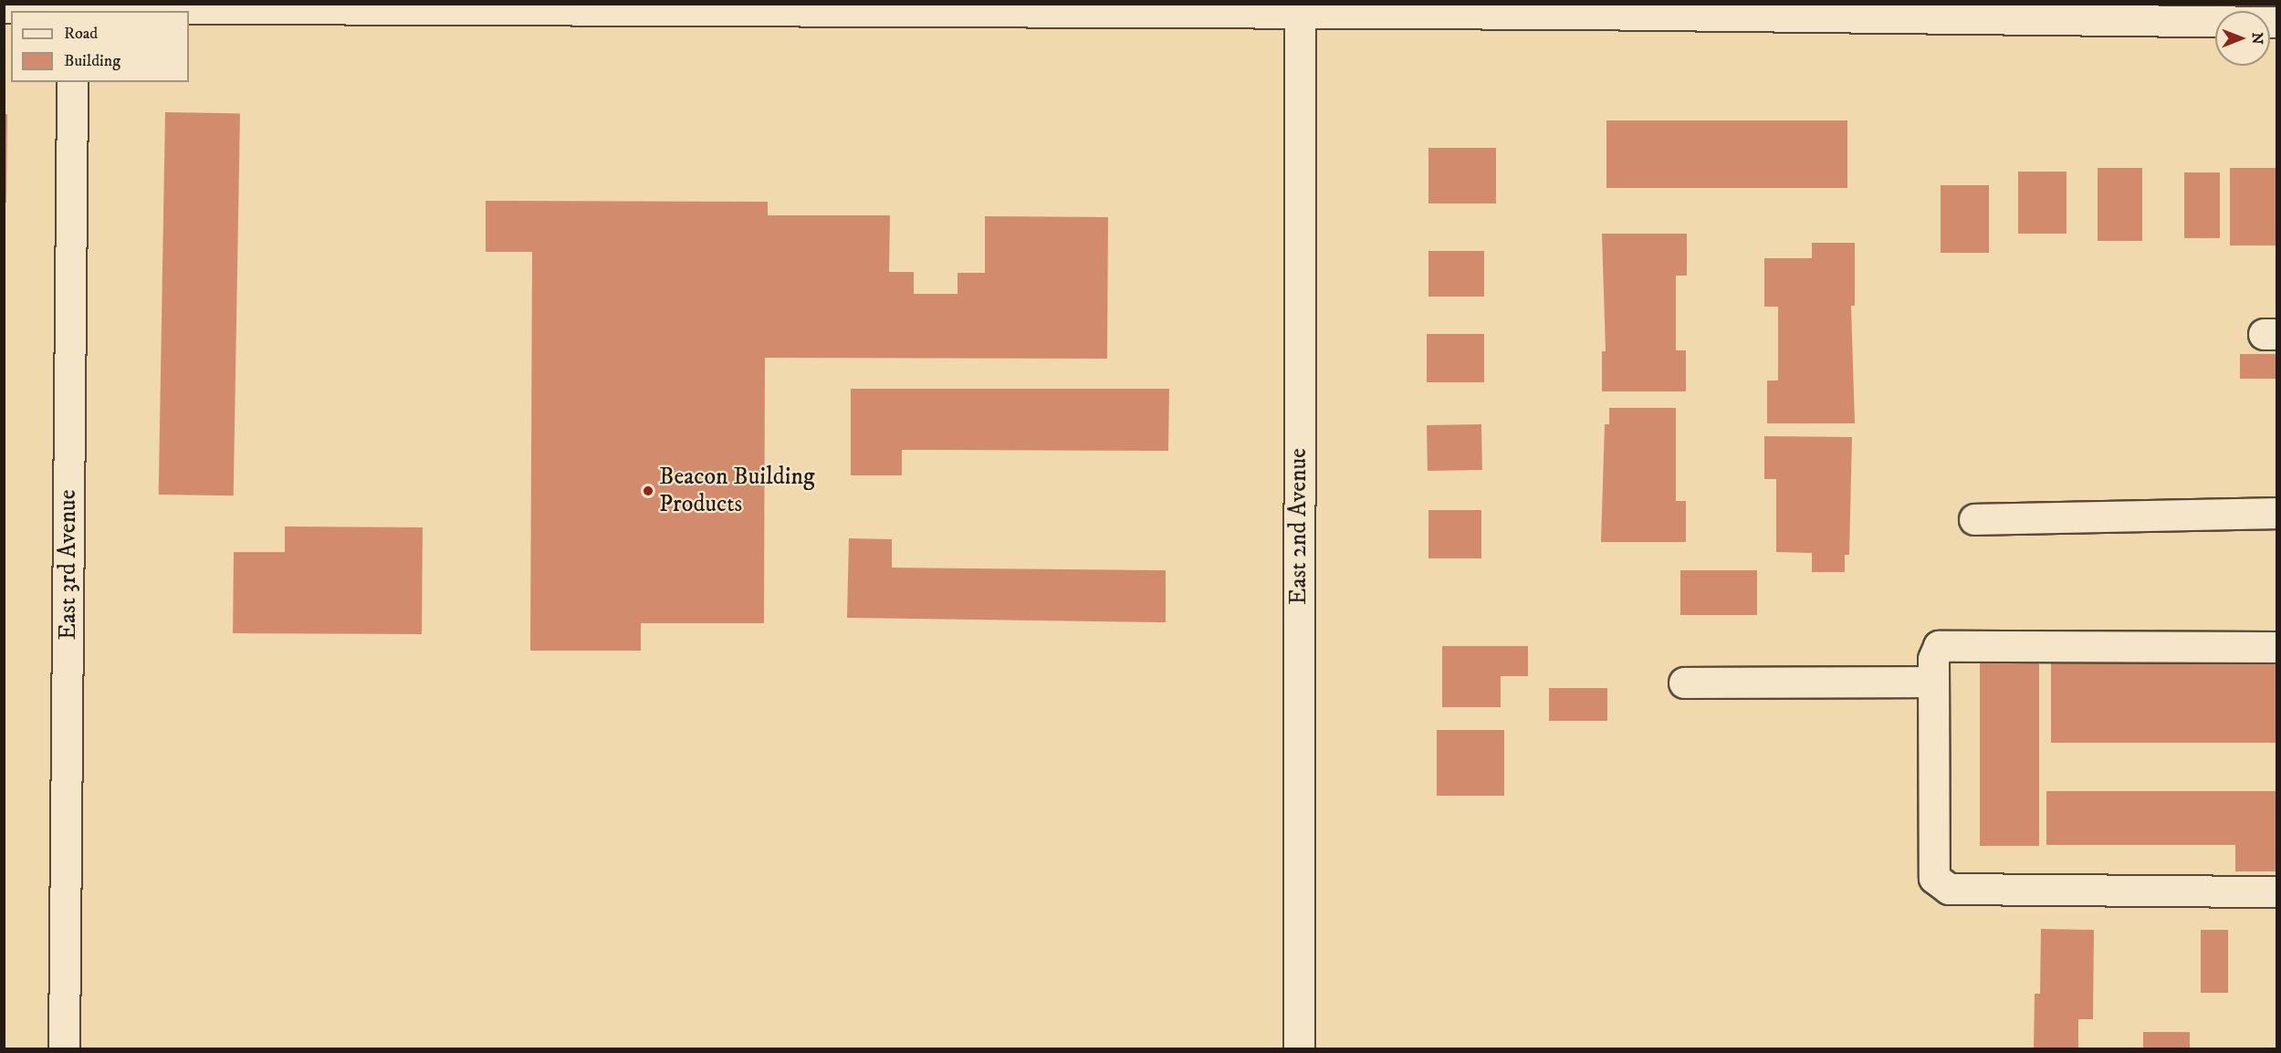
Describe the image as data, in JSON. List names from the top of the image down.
{
  "streets": {
    "street": ["East 2nd Avenue", "East 3rd Avenue"]
  },
  "places": ["Beacon Building Products"],
  "legend": ["Road", "Building"],
  "north": "right"
}
